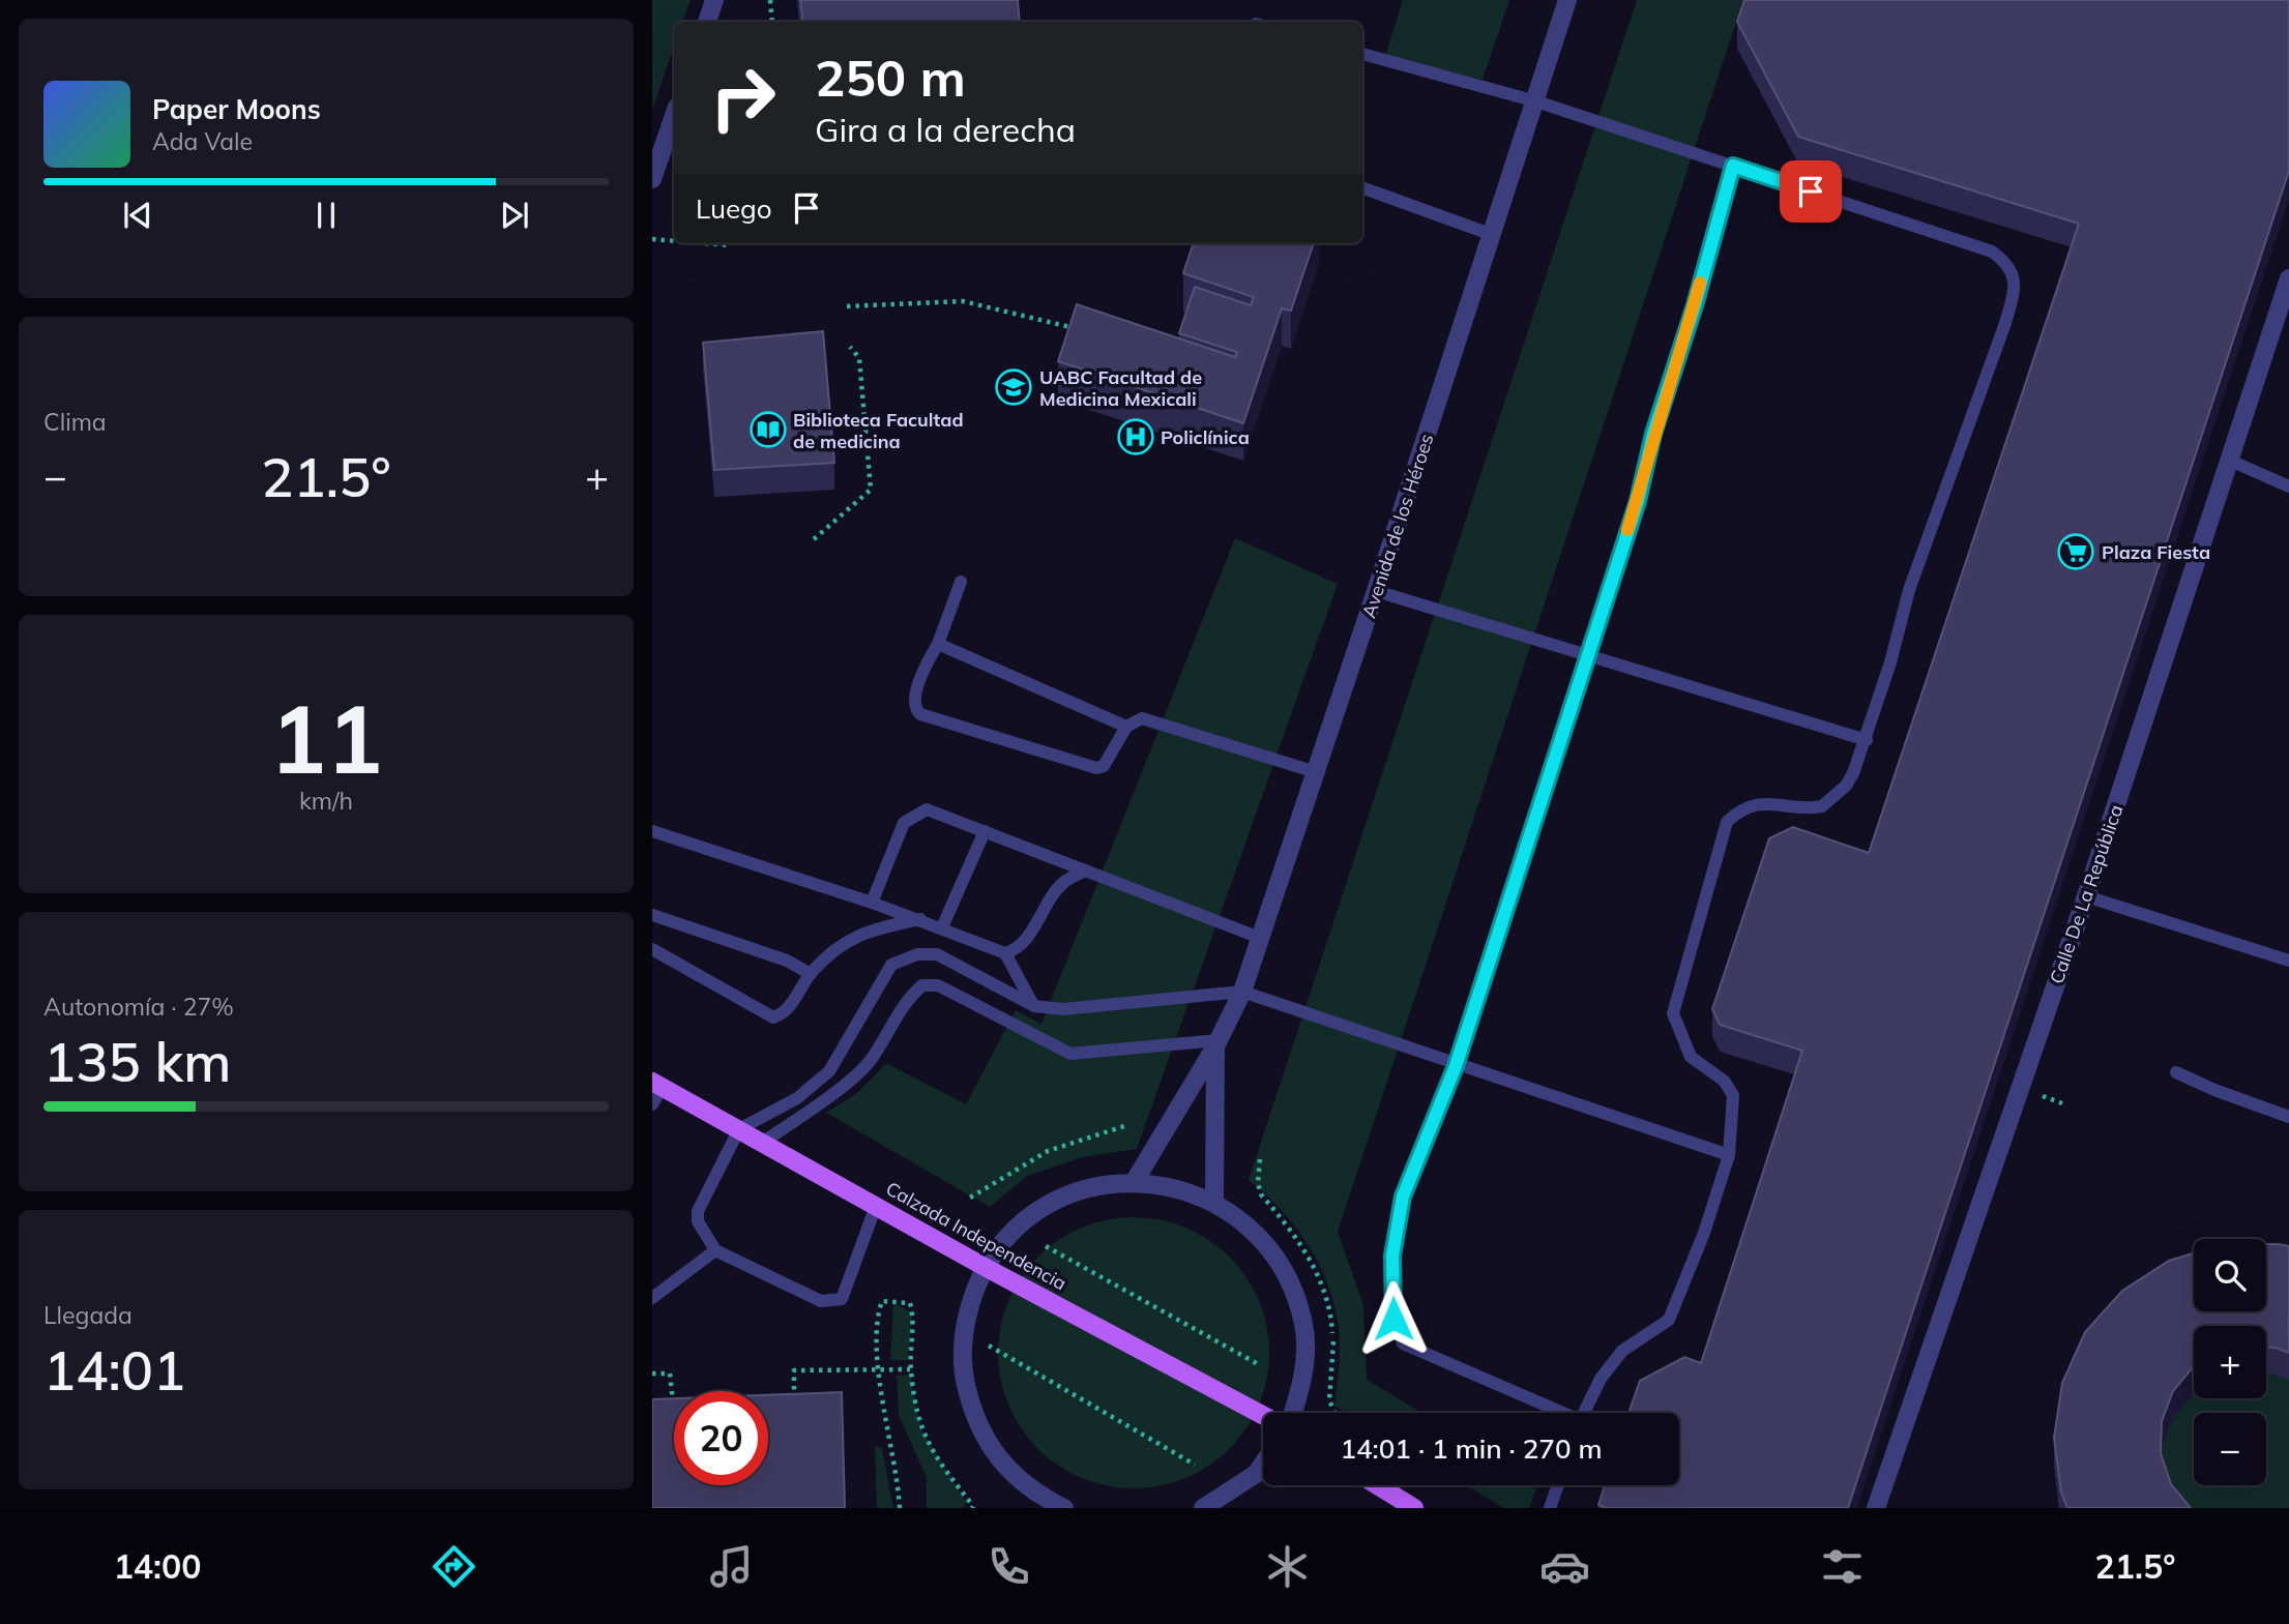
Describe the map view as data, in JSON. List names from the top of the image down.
{
  "streets": {
    "main road": ["Calzada Independencia"],
    "street": ["Avenida de los Héroes", "Calle De La República"]
  },
  "places": {
    "school or university": ["UABC Facultad de Medicina Mexicali"],
    "library": ["Biblioteca Facultad de medicina"],
    "hospital": ["Policlínica"],
    "supermarket": ["Plaza Fiesta"]
  },
  "page": {
    "turn": ["250 m", "Gira a la derecha"],
    "song": ["Paper Moons", "Ada Vale"],
    "then": "Luego",
    "tile": [
      "Clima",
      ["11", "km/h"],
      ["Autonomía · 27%", "135 km"],
      ["Llegada", "14:01"]
    ],
    "heat": ["−", "21.5°", "+"],
    "map_buttons": ["+", "−"],
    "limit": "20",
    "trip": "14:01 · 1 min · 270 m",
    "tabs": ["14:00", "21.5°"]
  }
}
